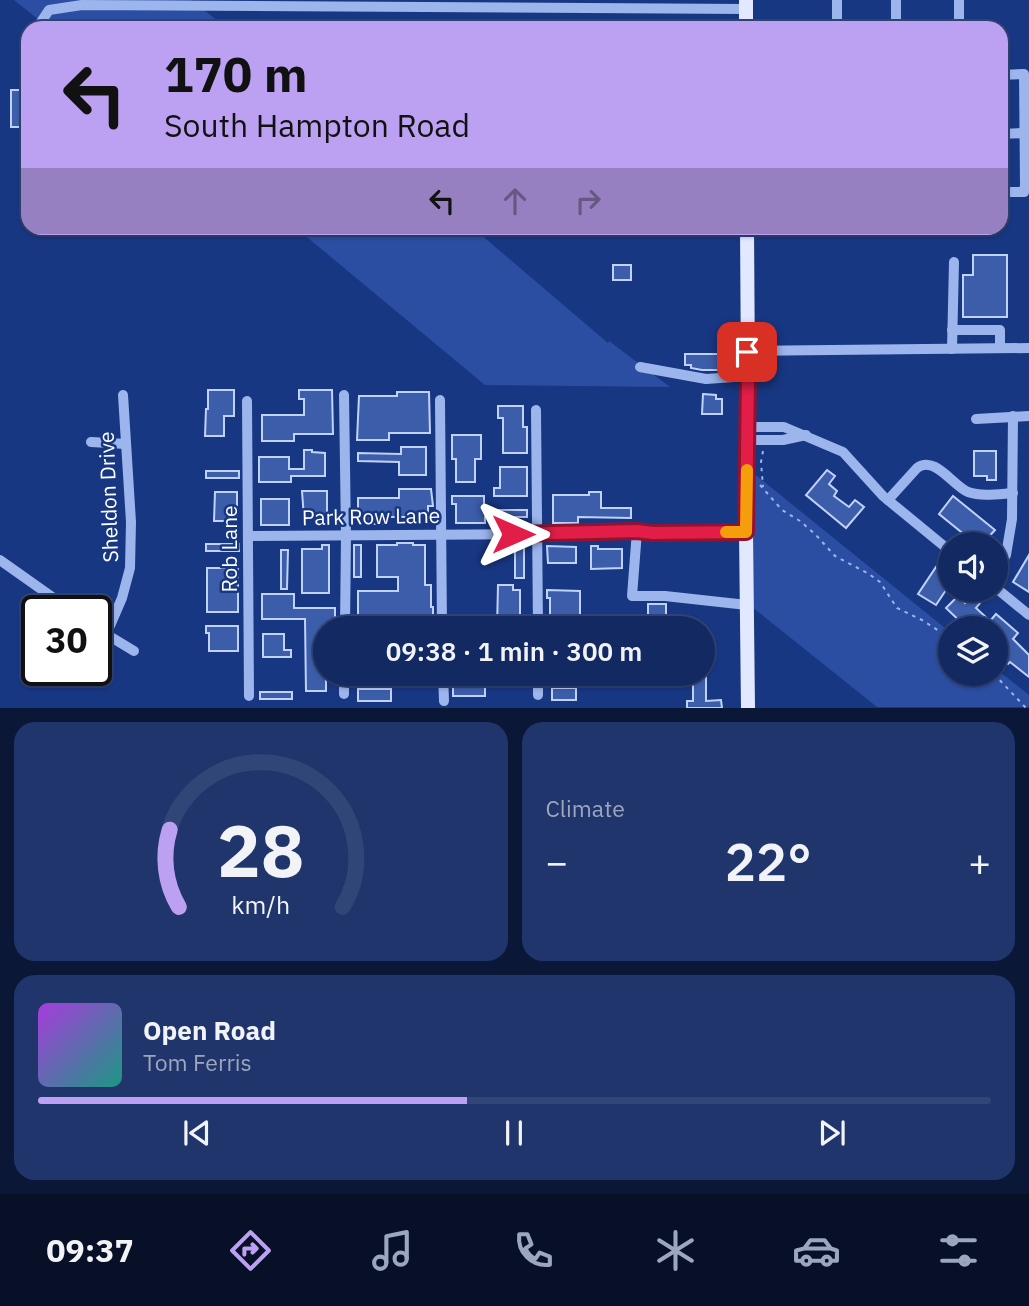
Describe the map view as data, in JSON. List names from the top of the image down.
{
  "streets": {
    "street": ["Sheldon Drive", "Park Row Lane", "Rob Lane"]
  },
  "crossings": [
    ["Park Row Lane", "Rob Lane"]
  ],
  "page": {
    "turn": ["170 m", "South Hampton Road"],
    "limit": "30",
    "trip": "09:38 · 1 min · 300 m",
    "tile": "Climate",
    "heat": ["−", "22°", "+"],
    "song": ["Open Road", "Tom Ferris"],
    "tabs": "09:37",
    "gauge": ["28", "km/h"]
  }
}
